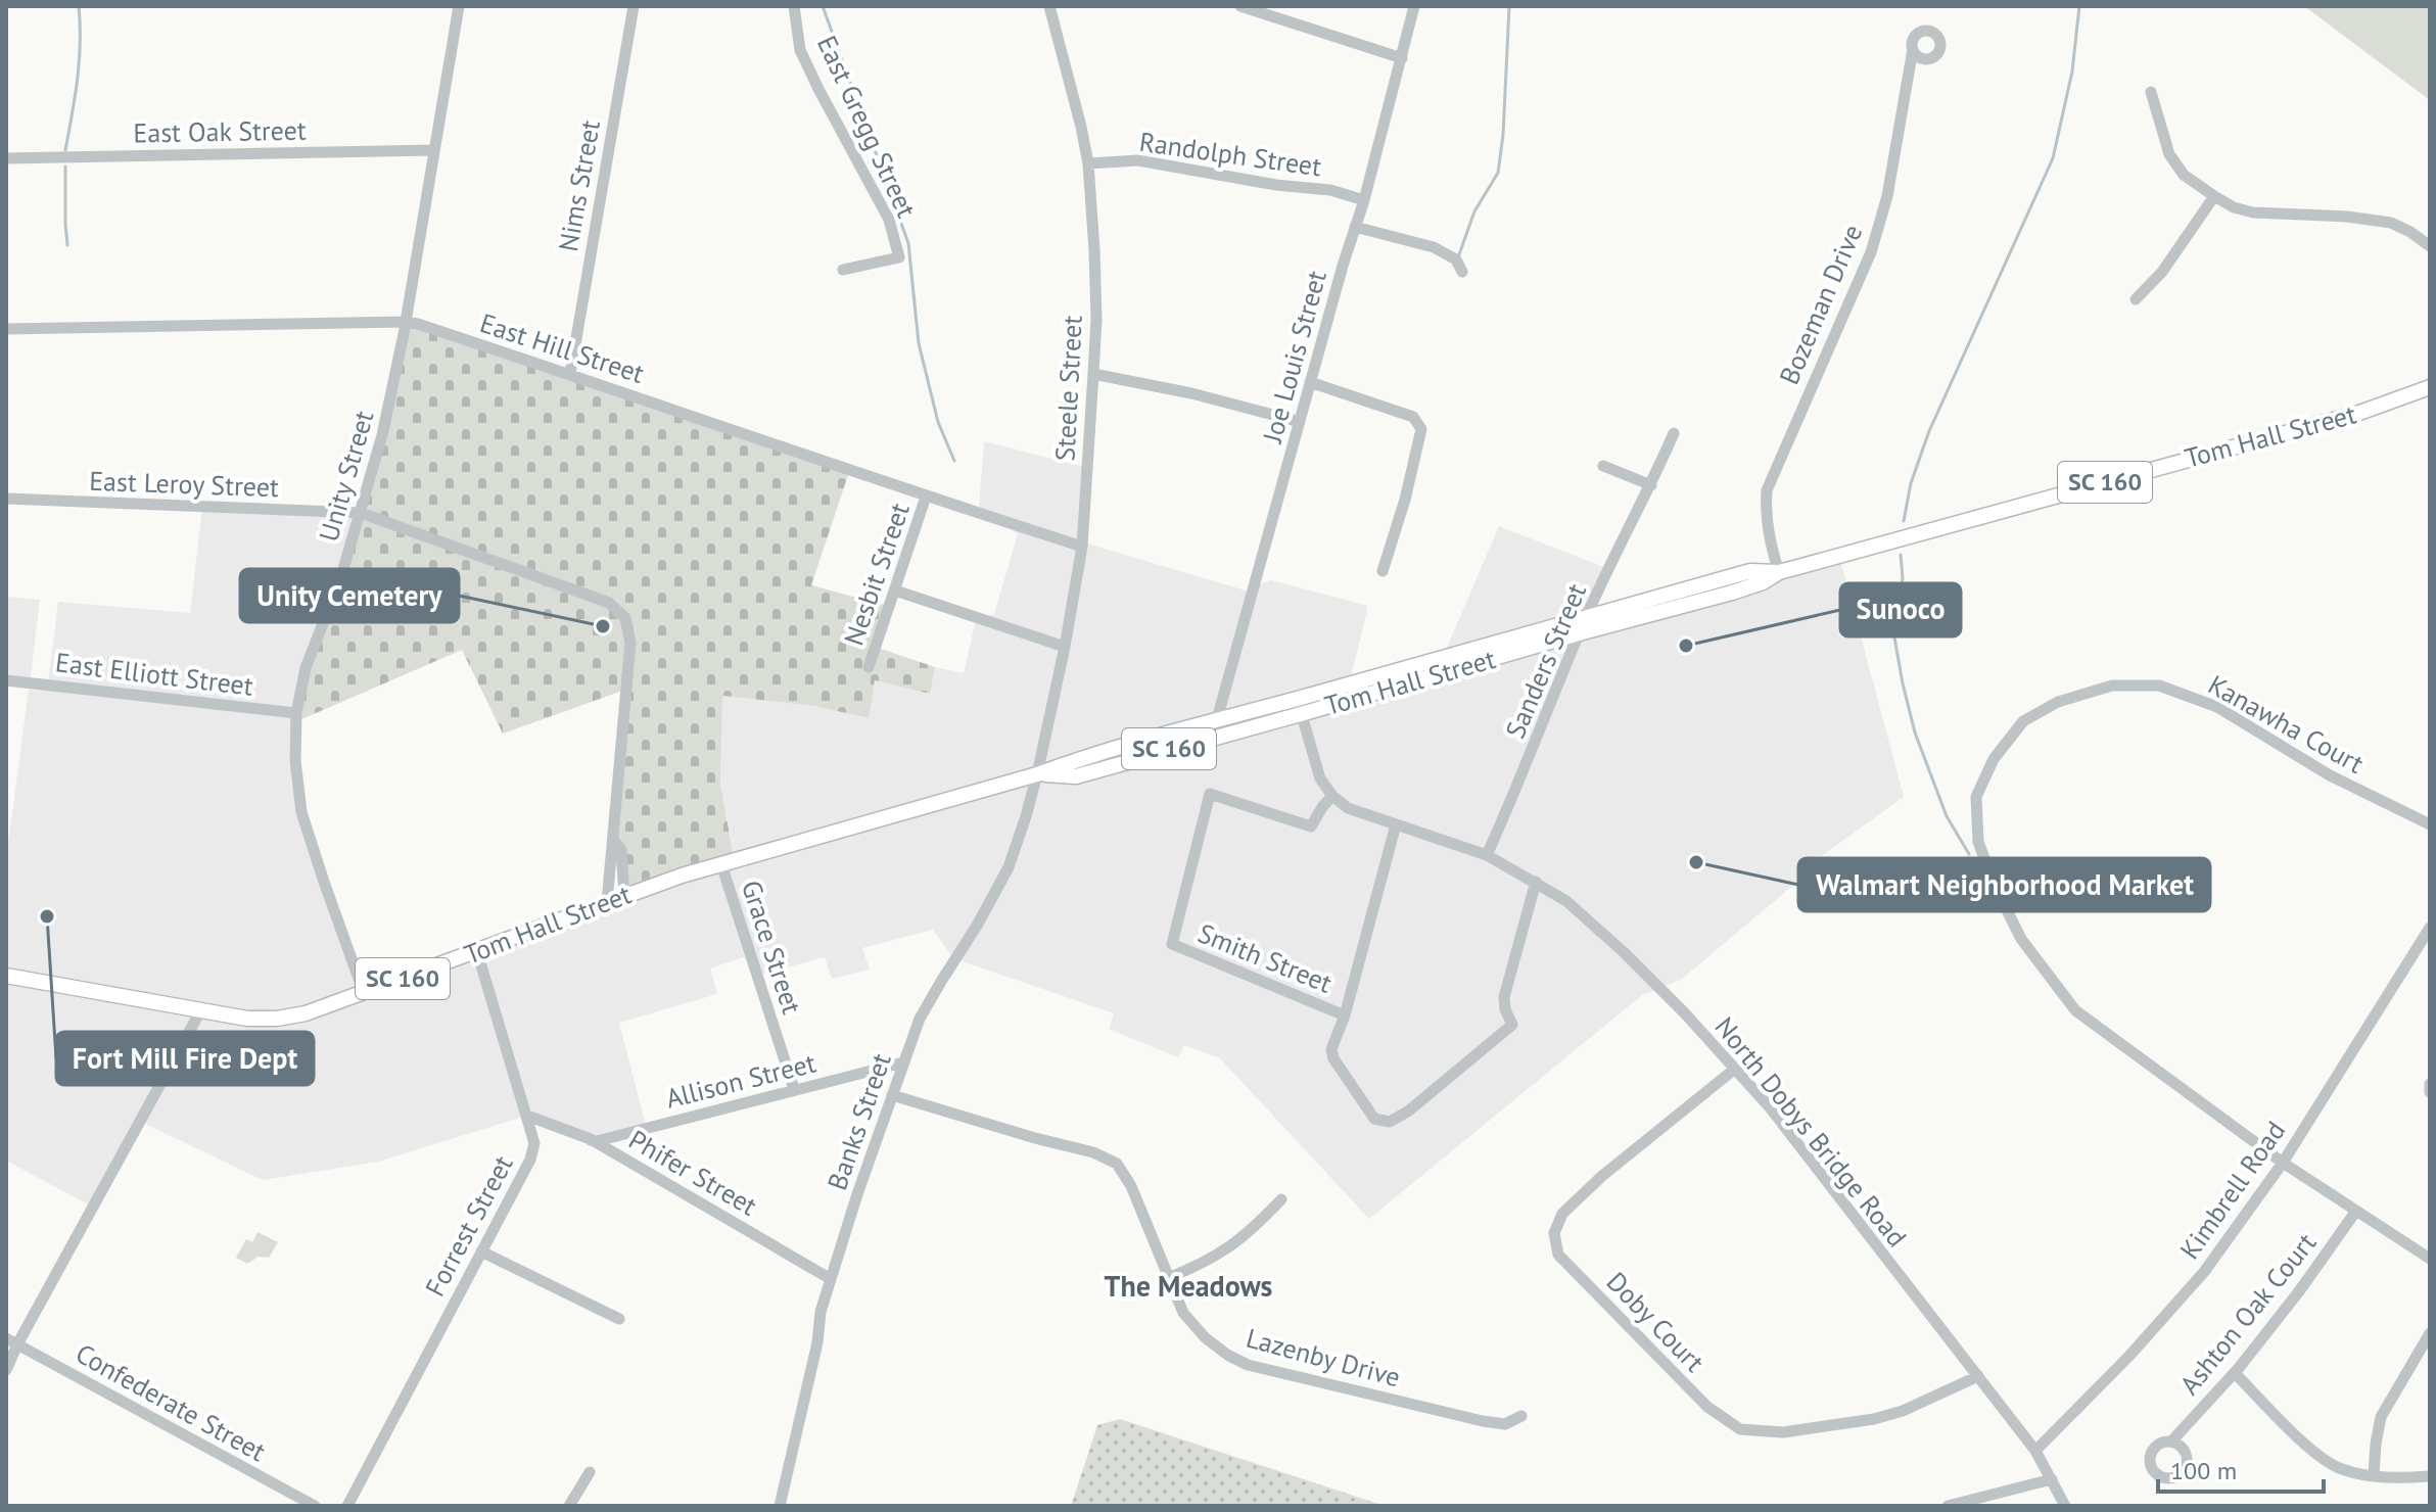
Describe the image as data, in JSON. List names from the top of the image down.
{
  "streets": {
    "main road": ["Tom Hall Street", "SC 160"],
    "street": [
      "East Gregg Street",
      "East Oak Street",
      "Randolph Street",
      "Nims Street",
      "Bozeman Drive",
      "East Hill Street",
      "Joe Louis Street",
      "Steele Street",
      "Unity Street",
      "East Leroy Street",
      "Nesbit Street",
      "Sanders Street",
      "East Elliott Street",
      "Kanawha Court",
      "Grace Street",
      "Smith Street",
      "Allison Street",
      "Banks Street",
      "North Dobys Bridge Road",
      "Phifer Street",
      "Kimbrell Road",
      "Forrest Street",
      "Ashton Oak Court",
      "Doby Court",
      "Lazenby Drive",
      "Confederate Street"
    ]
  },
  "crossings": [
    ["East Oak Street", "Unity Street"],
    ["Randolph Street", "Joe Louis Street"],
    ["Randolph Street", "Steele Street"],
    ["Nims Street", "East Hill Street"],
    ["Bozeman Drive", "Tom Hall Street"],
    ["East Hill Street", "Steele Street"],
    ["East Hill Street", "Unity Street"],
    ["East Hill Street", "Nesbit Street"],
    ["Joe Louis Street", "Tom Hall Street"],
    ["Steele Street", "Tom Hall Street"],
    ["Steele Street", "Banks Street"],
    ["Tom Hall Street", "Unity Street"],
    ["Tom Hall Street", "East Leroy Street"],
    ["Tom Hall Street", "Sanders Street"],
    ["Tom Hall Street", "Grace Street"],
    ["Tom Hall Street", "Banks Street"],
    ["Tom Hall Street", "Forrest Street"],
    ["Unity Street", "East Leroy Street"],
    ["Unity Street", "East Elliott Street"],
    ["Sanders Street", "North Dobys Bridge Road"],
    ["Kanawha Court", "Kimbrell Road"],
    ["Kanawha Court", "Ashton Oak Court"],
    ["Grace Street", "Allison Street"],
    ["Smith Street", "North Dobys Bridge Road"],
    ["Allison Street", "Banks Street"],
    ["Allison Street", "Phifer Street"],
    ["Banks Street", "Phifer Street"],
    ["Banks Street", "Lazenby Drive"],
    ["North Dobys Bridge Road", "Kimbrell Road"],
    ["North Dobys Bridge Road", "Doby Court"],
    ["Phifer Street", "Forrest Street"]
  ],
  "districts": ["The Meadows"],
  "places": [
    "Unity Cemetery",
    "Sunoco",
    "Walmart Neighborhood Market",
    "Fort Mill Fire Dept"
  ],
  "scale_bar": "100 m"
}
